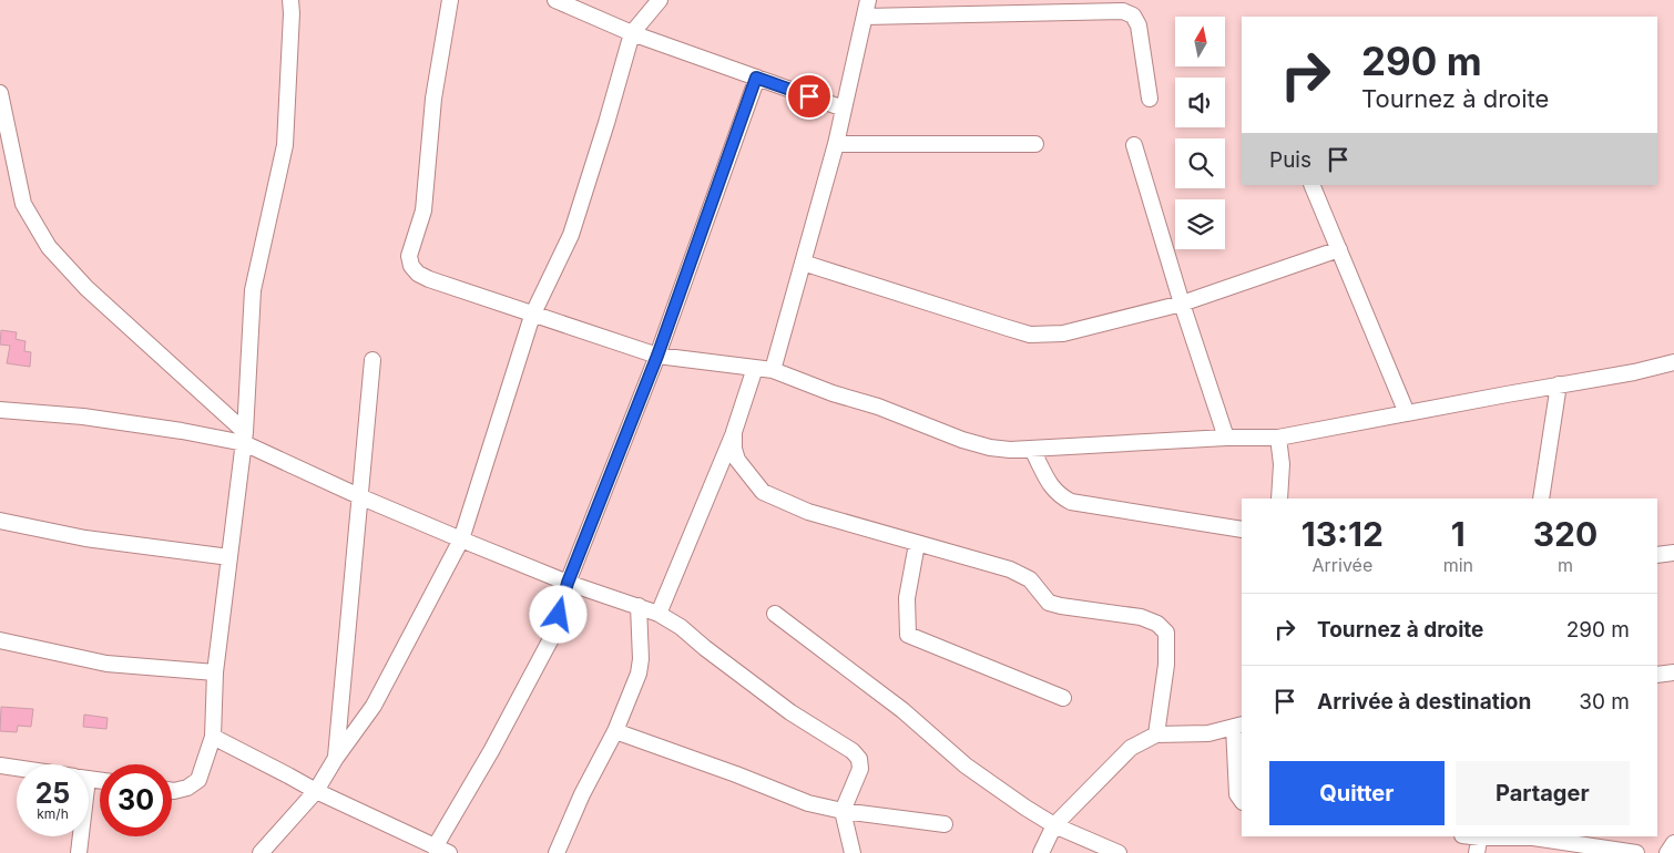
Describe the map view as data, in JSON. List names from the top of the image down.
{
  "north": "top",
  "page": {
    "turn": ["290 m", "Tournez à droite"],
    "then": "Puis",
    "eta": [
      "13:12",
      "Arrivée",
      "1",
      "min",
      "320",
      "m"
    ],
    "list": [
      {
        "name": "Tournez à droite",
        "value": "290 m"
      },
      {
        "name": "Arrivée à destination",
        "value": "30 m"
      }
    ],
    "buttons": ["Quitter", "Partager"],
    "speed": "25 km/h",
    "limit": "30"
  }
}
